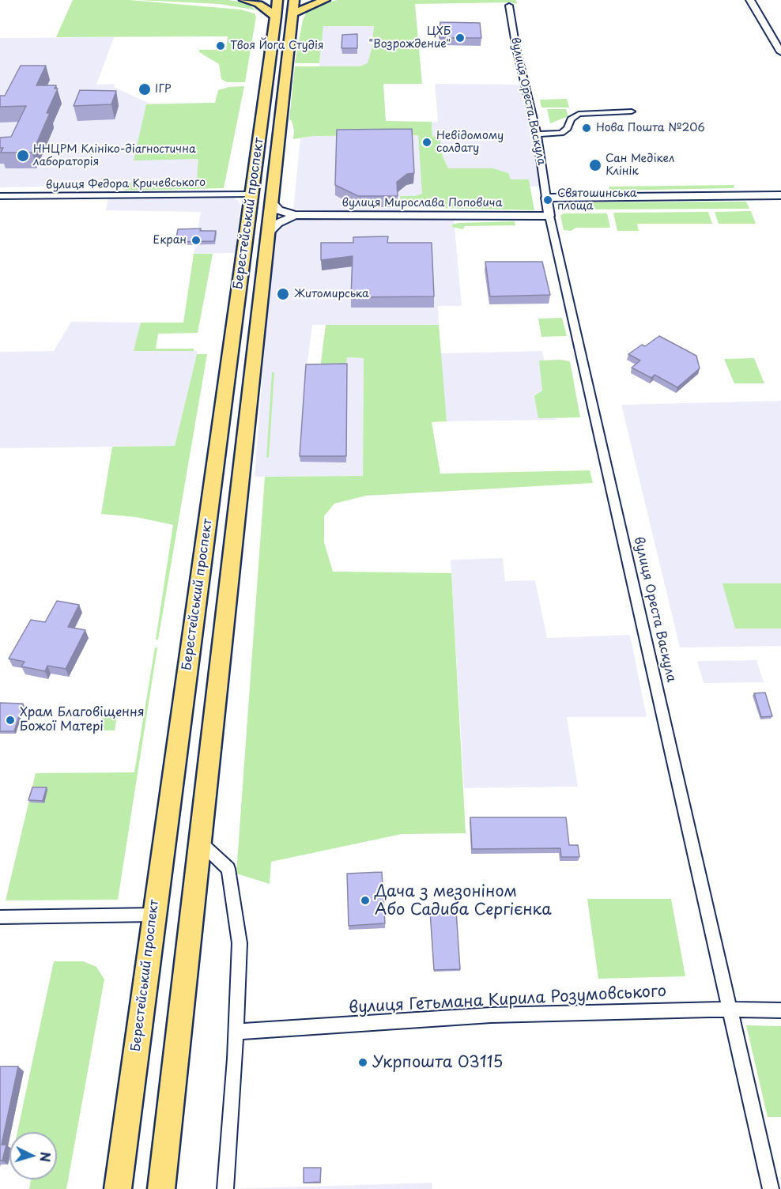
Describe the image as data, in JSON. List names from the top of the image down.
{
  "streets": {
    "main road": ["Берестейський проспект"],
    "street": [
      "вулиця Ореста Васкула",
      "вулиця Федора Кричевського",
      "вулиця Мирослава Поповича",
      "вулиця Гетьмана Кирила Розумовського"
    ]
  },
  "crossings": [
    ["вулиця Ореста Васкула", "вулиця Мирослава Поповича"],
    ["вулиця Ореста Васкула", "вулиця Гетьмана Кирила Розумовського"],
    ["вулиця Федора Кричевського", "Берестейський проспект"],
    ["вулиця Мирослава Поповича", "Берестейський проспект"]
  ],
  "places": [
    "ЦХБ \"Возрождение\"",
    "Твоя Йога Студiя",
    "ІГР",
    "Нова Пошта №206",
    "Невідомому солдату",
    "ННЦРМ Клініко-діагностична лабораторія",
    "Сан Медікел Клінік",
    "Святошинська площа",
    "Екран",
    "Житомирська",
    "Храм Благовіщення Божої Матері",
    "Дача з мезоніном Або Садиба Сергієнка",
    "Укрпошта 03115"
  ],
  "north": "right"
}
